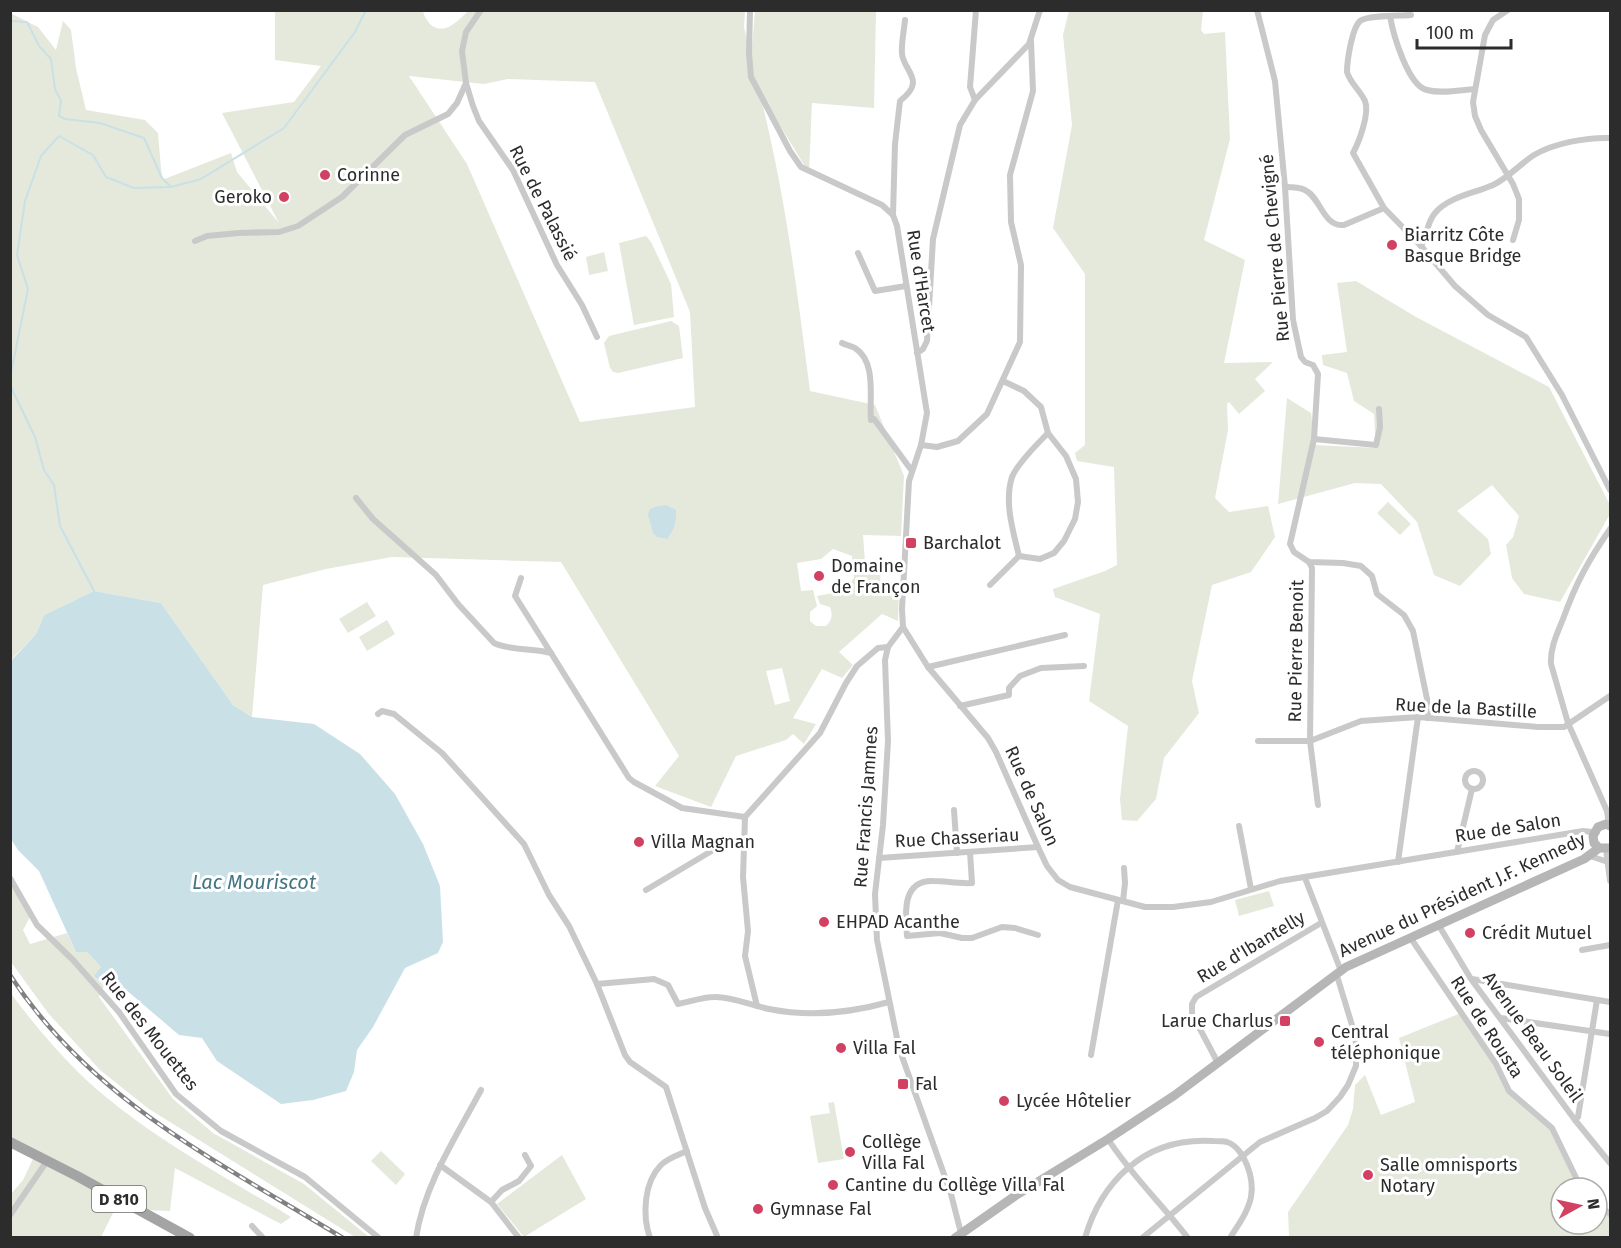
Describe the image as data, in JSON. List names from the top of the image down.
{
  "streets": {
    "main road": ["D 810"],
    "street": [
      "Rue de Palassié",
      "Rue Pierre de Chevigné",
      "Rue d'Harcet",
      "Rue Pierre Benoit",
      "Rue de la Bastille",
      "Rue de Salon",
      "Rue Francis Jammes",
      "Rue Chasseriau",
      "Avenue du Président J.F. Kennedy",
      "Rue d'Ibantelly",
      "Rue de Rousta",
      "Rue des Mouettes",
      "Avenue Beau Soleil"
    ]
  },
  "crossings": [
    ["Rue Pierre de Chevigné", "Rue Pierre Benoit"],
    ["Rue Pierre Benoit", "Rue de la Bastille"],
    ["Rue de Salon", "Rue Chasseriau"],
    ["Rue Francis Jammes", "Rue Chasseriau"],
    ["Rue Francis Jammes", "Avenue du Président J.F. Kennedy"],
    ["Avenue du Président J.F. Kennedy", "Rue d'Ibantelly"],
    ["Avenue du Président J.F. Kennedy", "Rue de Rousta"],
    ["Avenue du Président J.F. Kennedy", "Avenue Beau Soleil"]
  ],
  "water": ["Lac Mouriscot"],
  "places": {
    "other": [
      "Corinne",
      "Geroko",
      "Biarritz Côte Basque Bridge",
      "Domaine de Françon",
      "Villa Magnan",
      "EHPAD Acanthe",
      "Crédit Mutuel",
      "Central téléphonique",
      "Villa Fal",
      "Lycée Hôtelier",
      "Collège Villa Fal",
      "Salle omnisports Notary",
      "Cantine du Collège Villa Fal",
      "Gymnase Fal"
    ],
    "transit": ["Barchalot", "Larue Charlus", "Fal"]
  },
  "scale_bar": "100 m",
  "north": "right"
}
